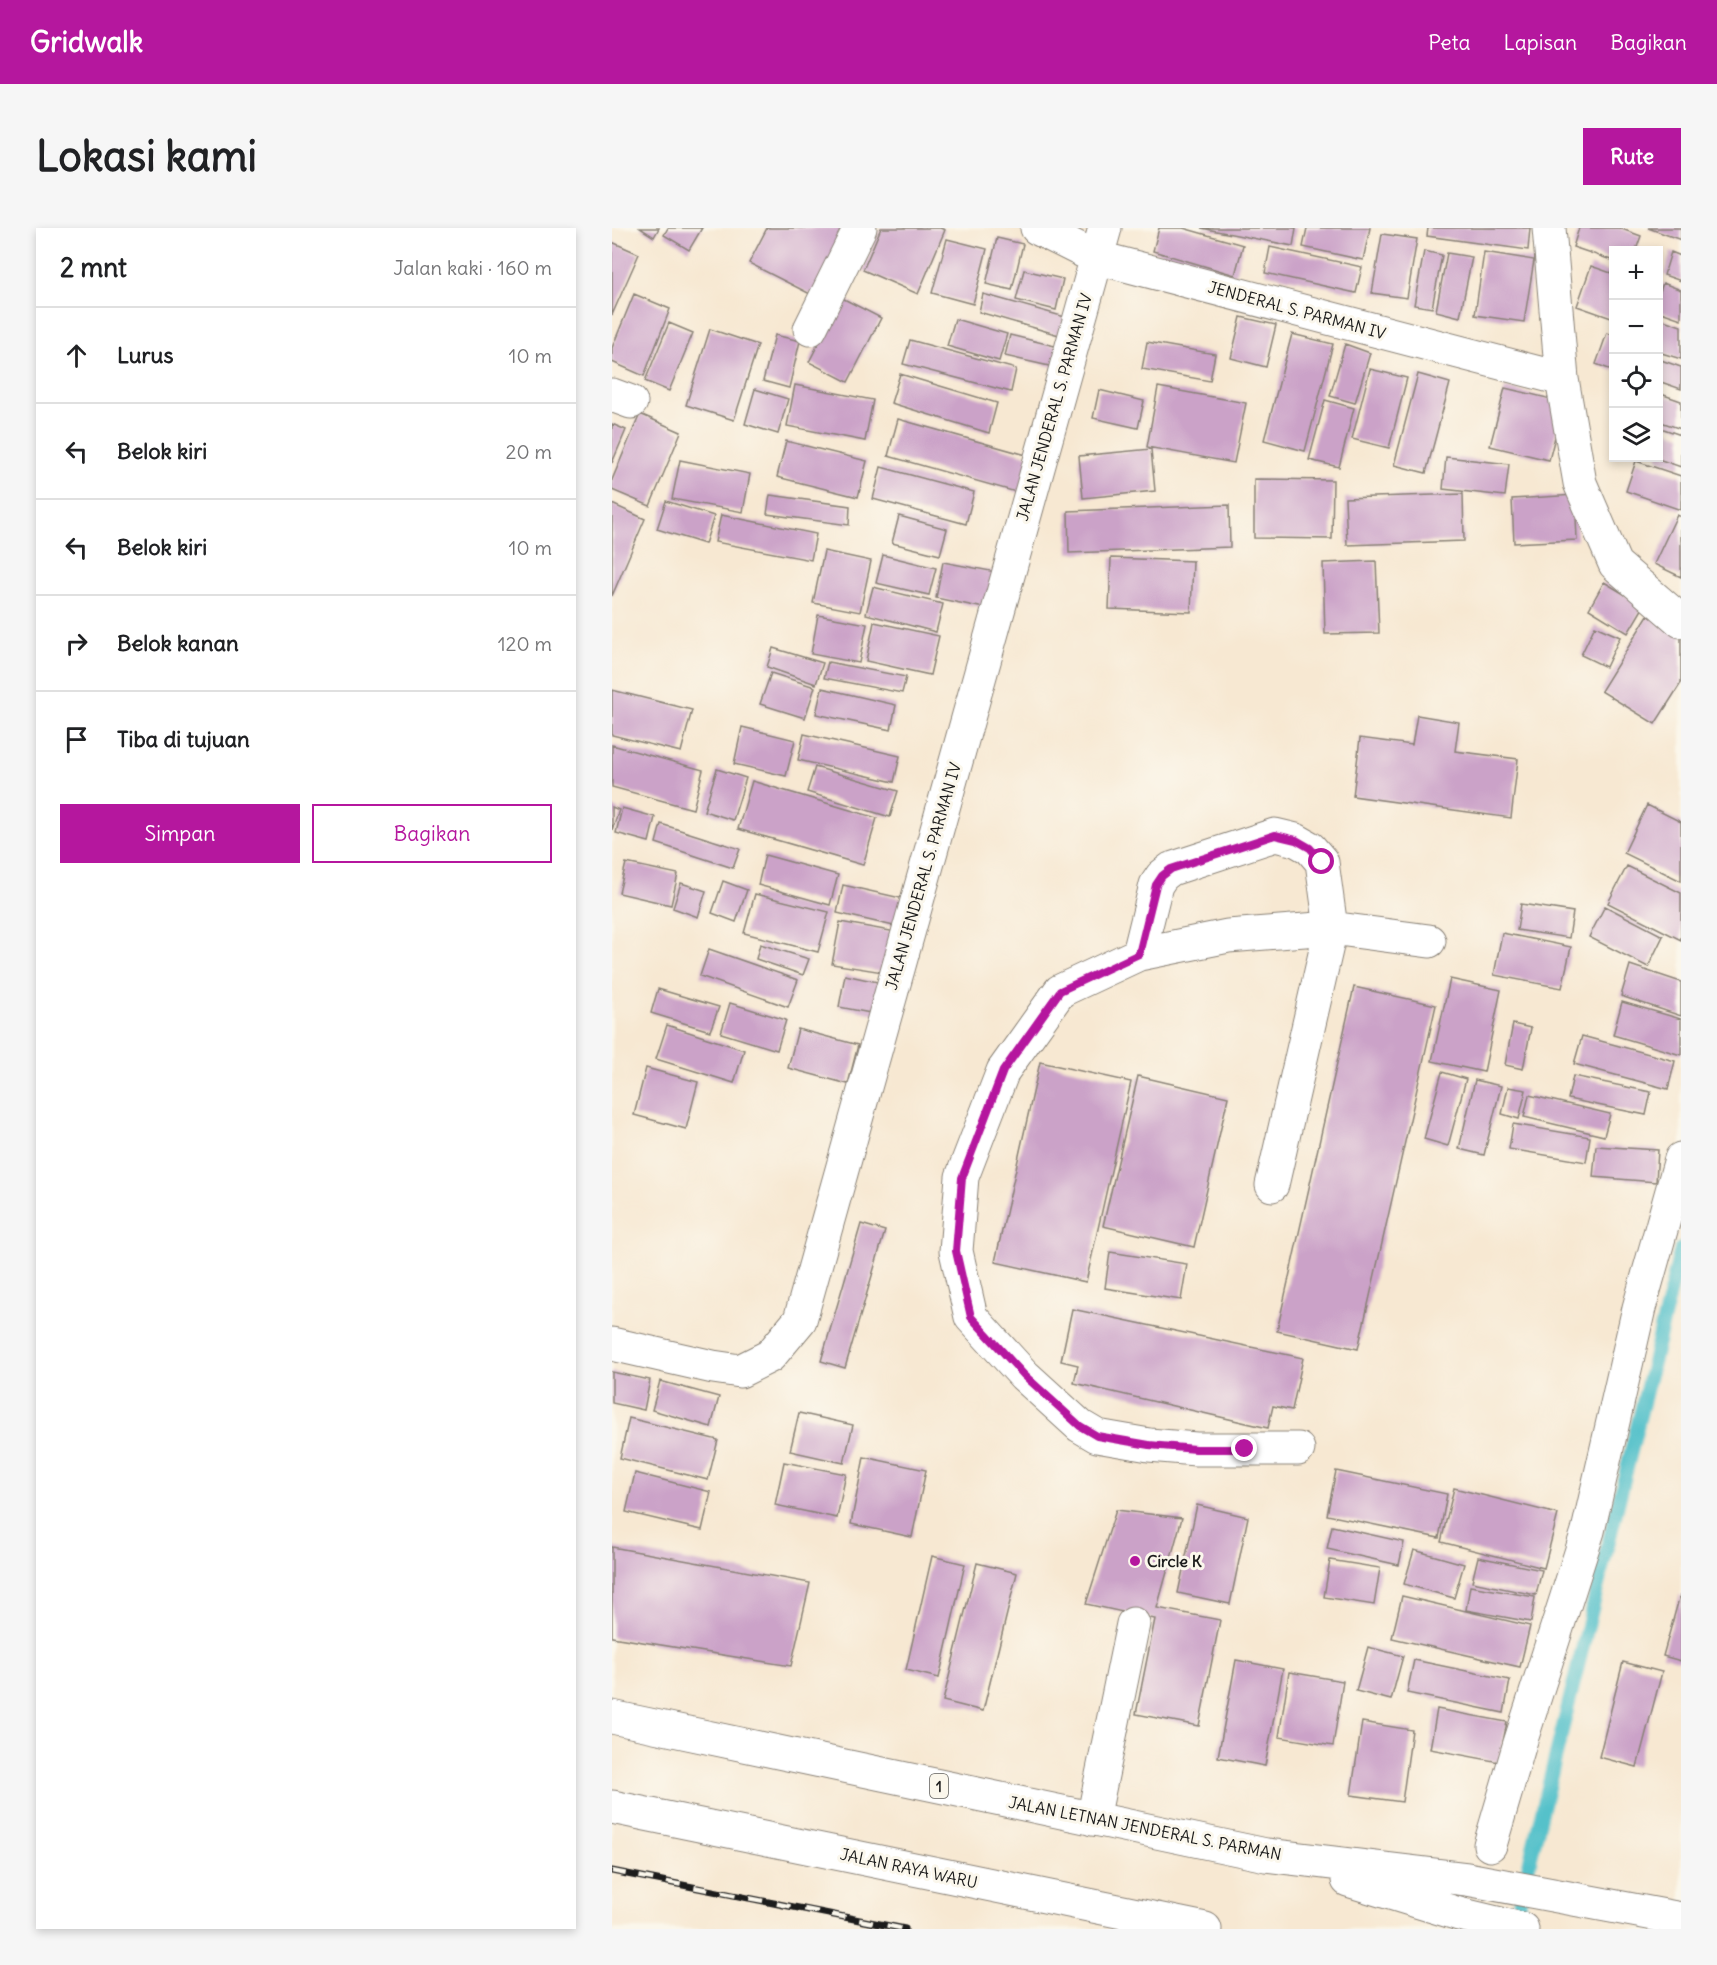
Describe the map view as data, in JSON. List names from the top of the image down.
{
  "streets": {
    "main road": [
      "JENDERAL S. PARMAN IV",
      "JALAN JENDERAL S. PARMAN IV",
      "1",
      "JALAN LETNAN JENDERAL S. PARMAN",
      "JALAN RAYA WARU"
    ]
  },
  "crossings": [
    ["JENDERAL S. PARMAN IV", "JALAN JENDERAL S. PARMAN IV"],
    ["1", "JALAN LETNAN JENDERAL S. PARMAN"]
  ],
  "places": ["Circle K"],
  "page": {
    "header": "Gridwalk",
    "nav": ["Peta", "Lapisan", "Bagikan"],
    "buttons": [
      "Rute",
      ["Simpan", "Bagikan"]
    ],
    "title": "Lokasi kami",
    "heading": ["2 mnt", "Jalan kaki · 160 m"],
    "map_buttons": ["+", "−"],
    "list": [
      ["Lurus", "10 m"],
      ["Belok kiri", "20 m"],
      ["Belok kiri", "10 m"],
      ["Belok kanan", "120 m"],
      "Tiba di tujuan"
    ]
  }
}
